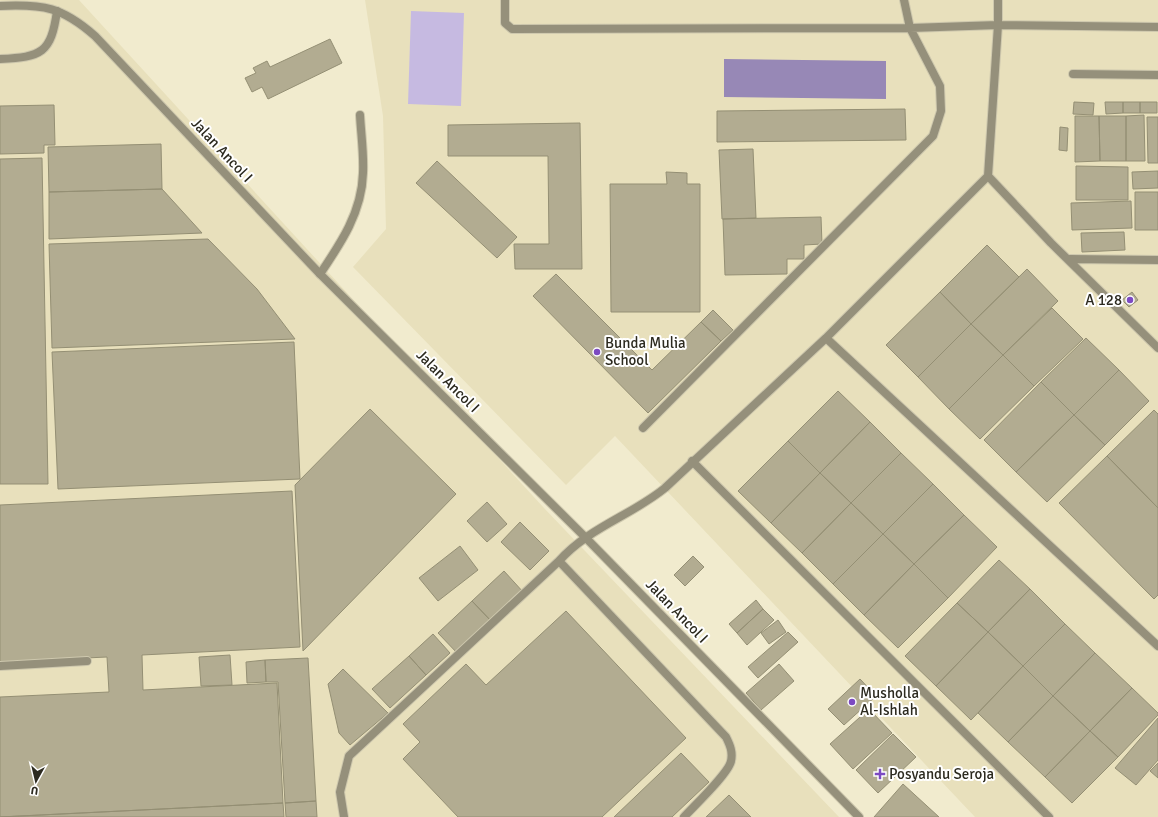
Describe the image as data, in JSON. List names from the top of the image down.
{
  "streets": {
    "street": ["Jalan Ancol I"]
  },
  "places": {
    "other": ["A 128", "Bunda Mulia School", "Musholla Al-Ishlah"],
    "health": ["Posyandu Seroja"]
  },
  "north": "bottom"
}
